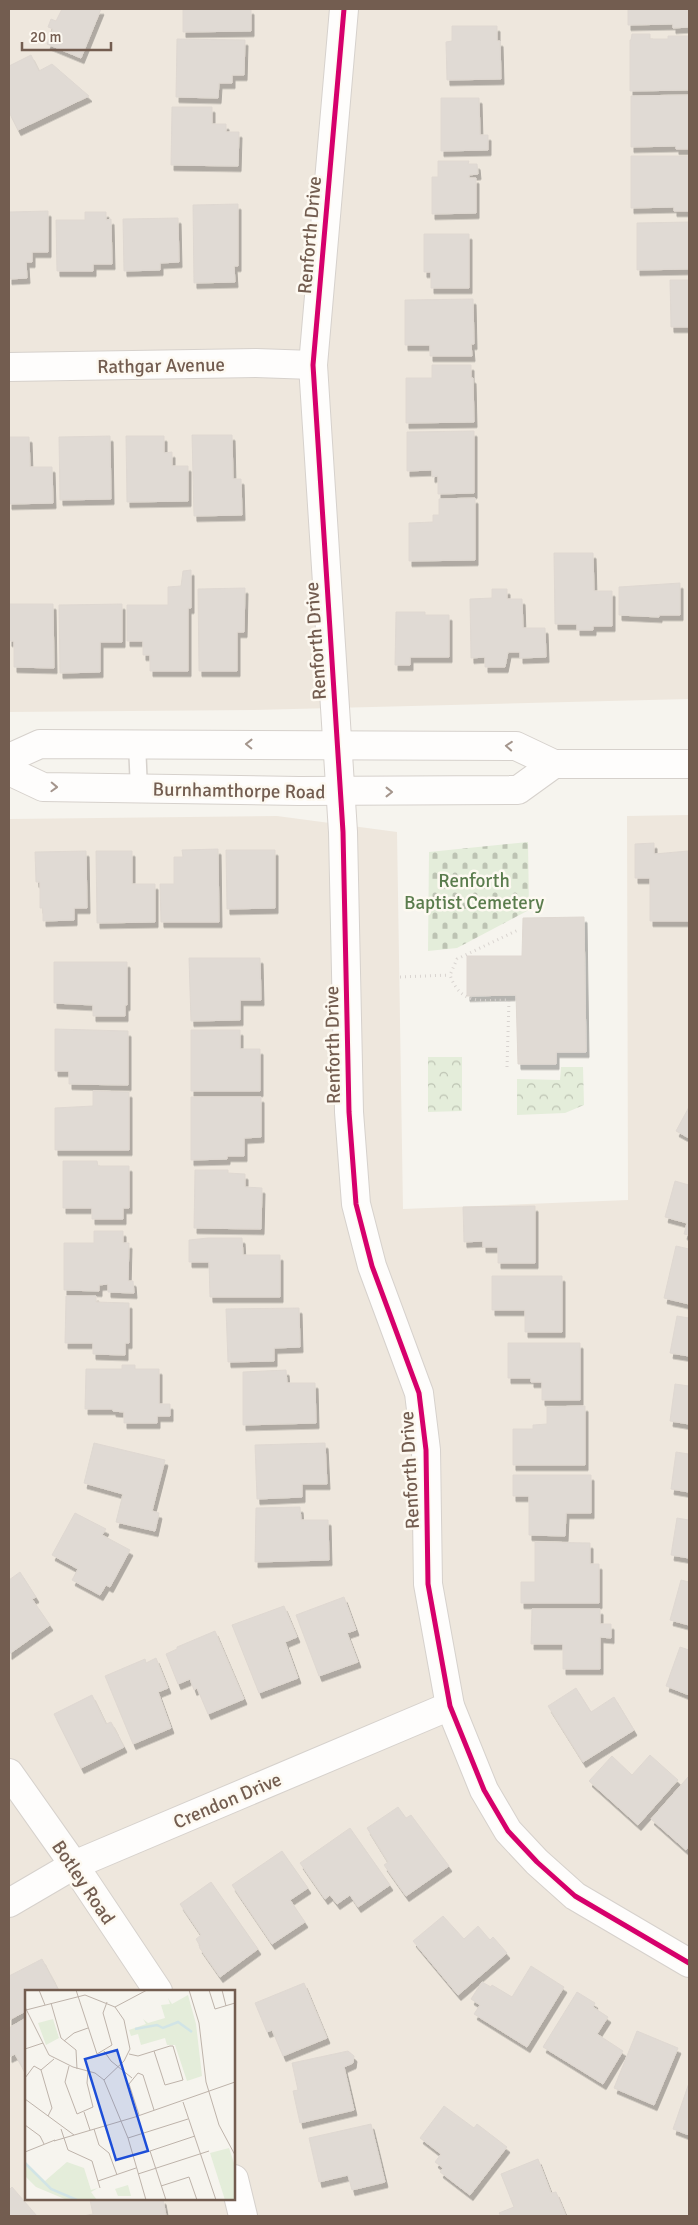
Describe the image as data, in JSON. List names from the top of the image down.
{
  "streets": {
    "street": [
      "Renforth Drive",
      "Rathgar Avenue",
      "Burnhamthorpe Road",
      "Crendon Drive",
      "Botley Road"
    ]
  },
  "crossings": [
    ["Renforth Drive", "Rathgar Avenue"],
    ["Renforth Drive", "Burnhamthorpe Road"],
    ["Renforth Drive", "Crendon Drive"],
    ["Crendon Drive", "Botley Road"]
  ],
  "parks": ["Renforth Baptist Cemetery"],
  "scale_bar": "20 m"
}
